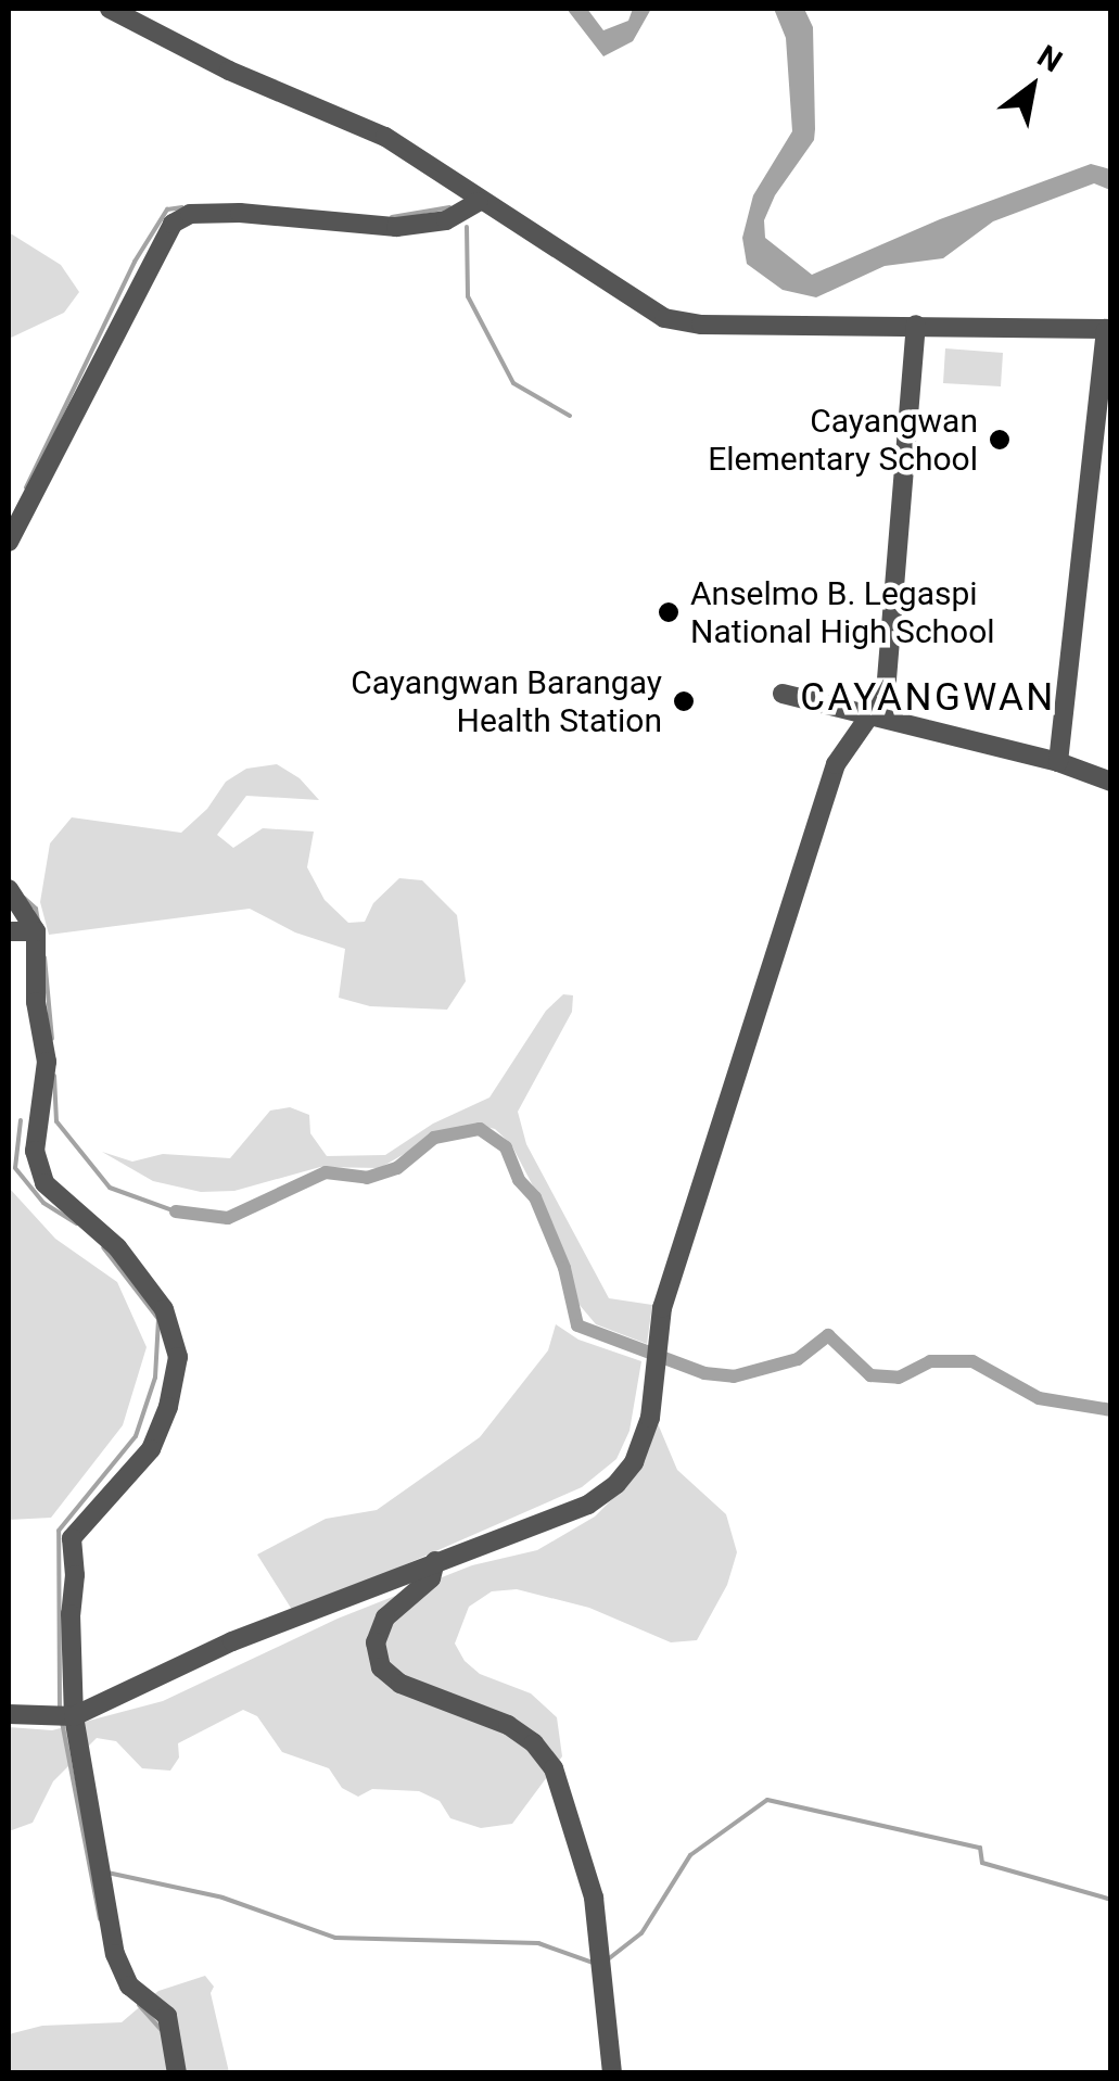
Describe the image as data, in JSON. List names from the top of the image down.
{
  "districts": ["CAYANGWAN"],
  "places": ["Cayangwan Elementary School", "Anselmo B. Legaspi National High School", "Cayangwan Barangay Health Station"],
  "north": "top right"
}
